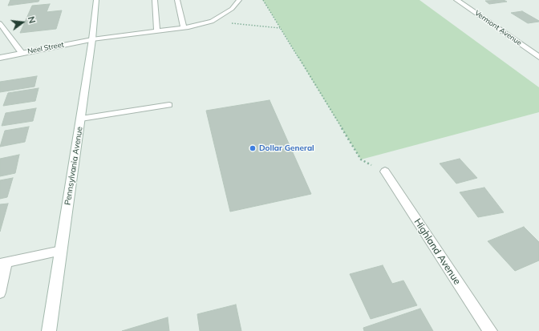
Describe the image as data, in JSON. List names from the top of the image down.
{
  "streets": {
    "street": [
      "Vermont Avenue",
      "Neel Street",
      "Pennsylvania Avenue",
      "Highland Avenue"
    ]
  },
  "crossings": [
    ["Neel Street", "Pennsylvania Avenue"]
  ],
  "places": ["Dollar General"],
  "north": "right"
}
